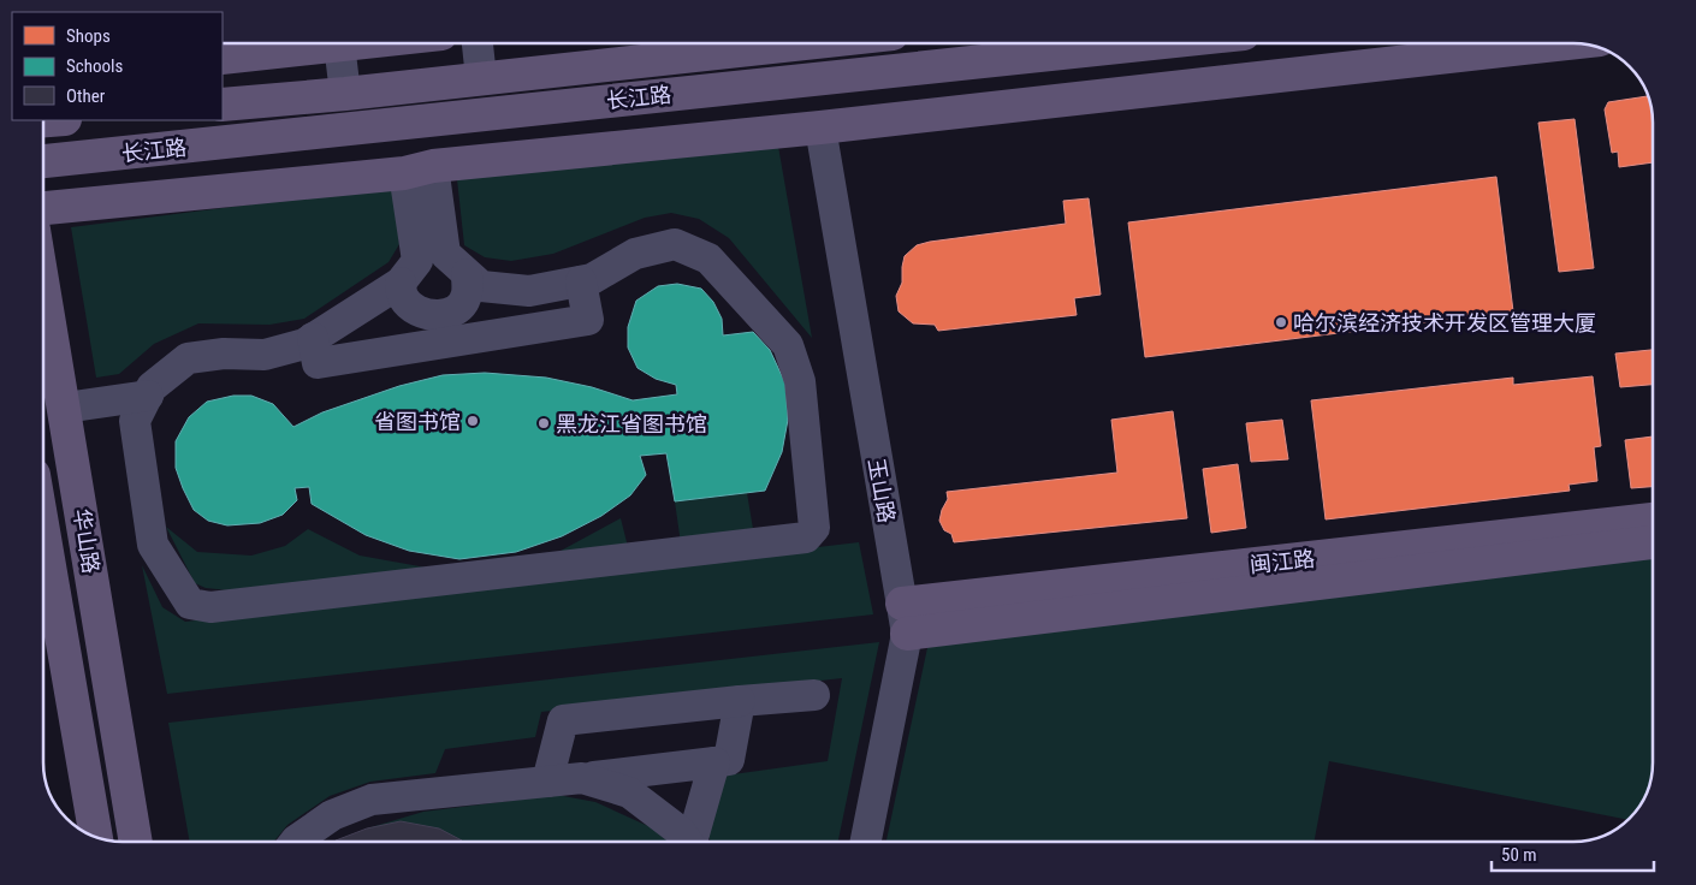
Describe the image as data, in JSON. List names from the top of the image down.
{
  "streets": {
    "main road": ["长江路", "华山路", "闽江路"],
    "street": ["玉山路"]
  },
  "crossings": [
    ["玉山路", "闽江路"]
  ],
  "places": ["哈尔滨经济技术开发区管理大厦", "省图书馆", "黑龙江省图书馆"],
  "legend": ["Shops", "Schools", "Other"],
  "scale_bar": "50 m"
}
